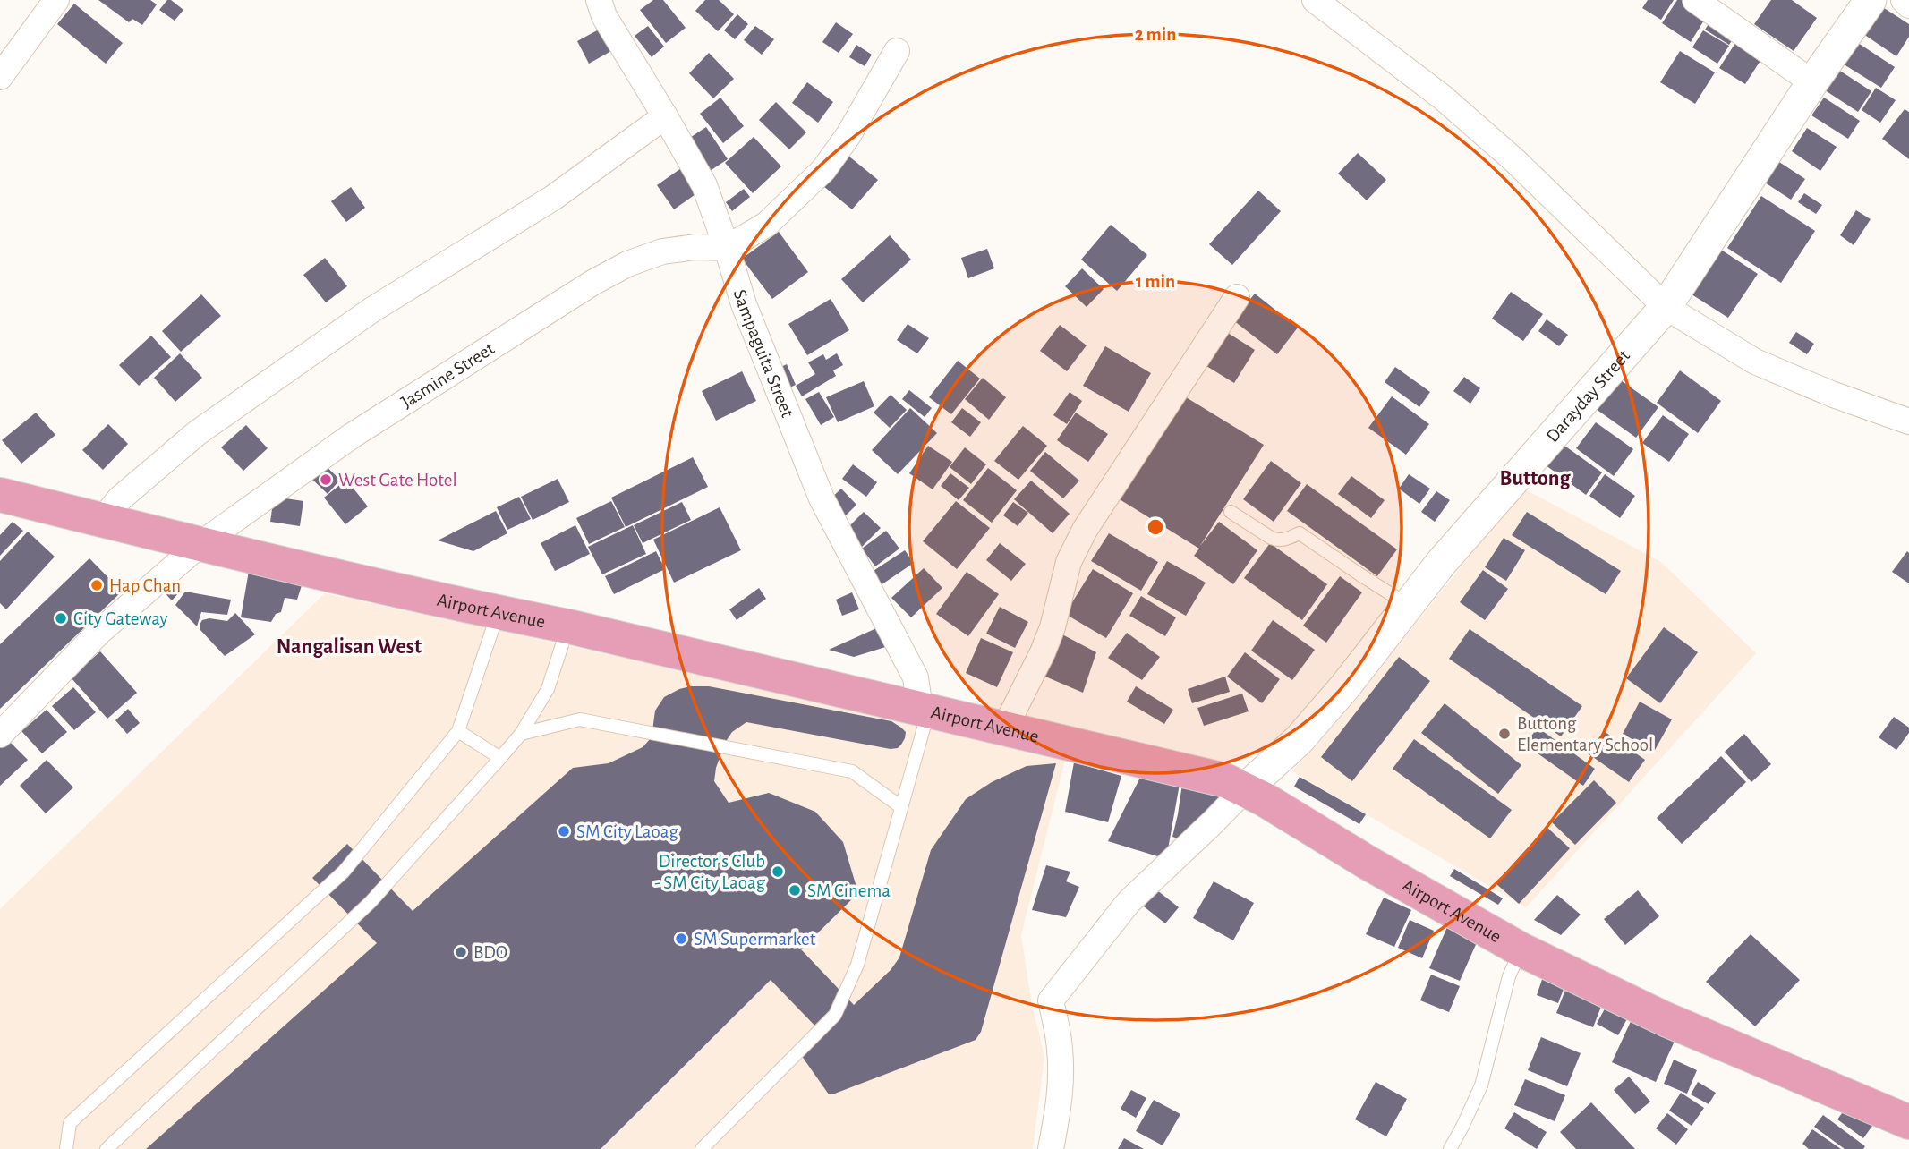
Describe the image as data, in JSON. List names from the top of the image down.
{
  "streets": {
    "main road": ["Airport Avenue"],
    "street": ["Sampaguita Street", "Jasmine Street", "Darayday Street"]
  },
  "crossings": [
    ["Sampaguita Street", "Jasmine Street"],
    ["Sampaguita Street", "Airport Avenue"],
    ["Jasmine Street", "Airport Avenue"],
    ["Darayday Street", "Airport Avenue"]
  ],
  "districts": ["Buttong", "Nangalisan West"],
  "places": [
    "West Gate Hotel",
    "Hap Chan",
    "City Gateway",
    "Buttong Elementary School",
    "SM City Laoag",
    "Director's Club - SM City Laoag",
    "SM Cinema",
    "SM Supermarket",
    "BDO"
  ],
  "rings": ["2 min", "1 min"]
}
